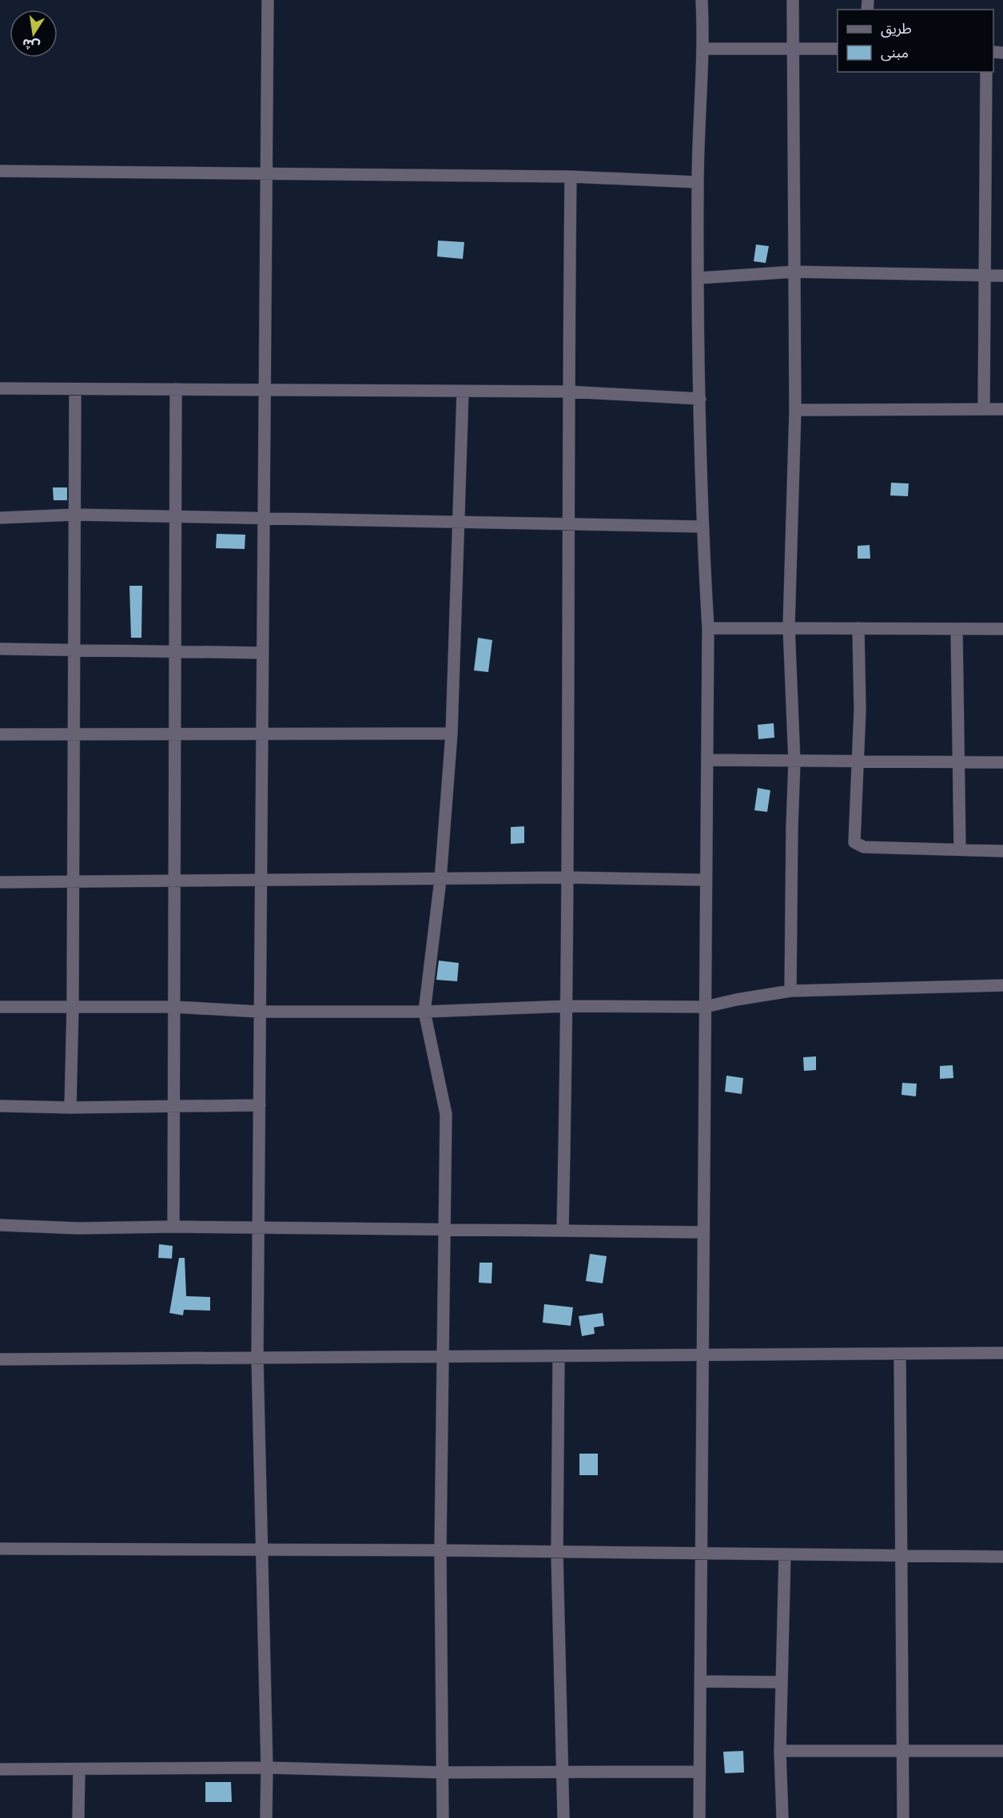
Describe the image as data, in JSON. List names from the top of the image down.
{
  "legend": ["طريق", "مبنى"],
  "north": "bottom"
}
